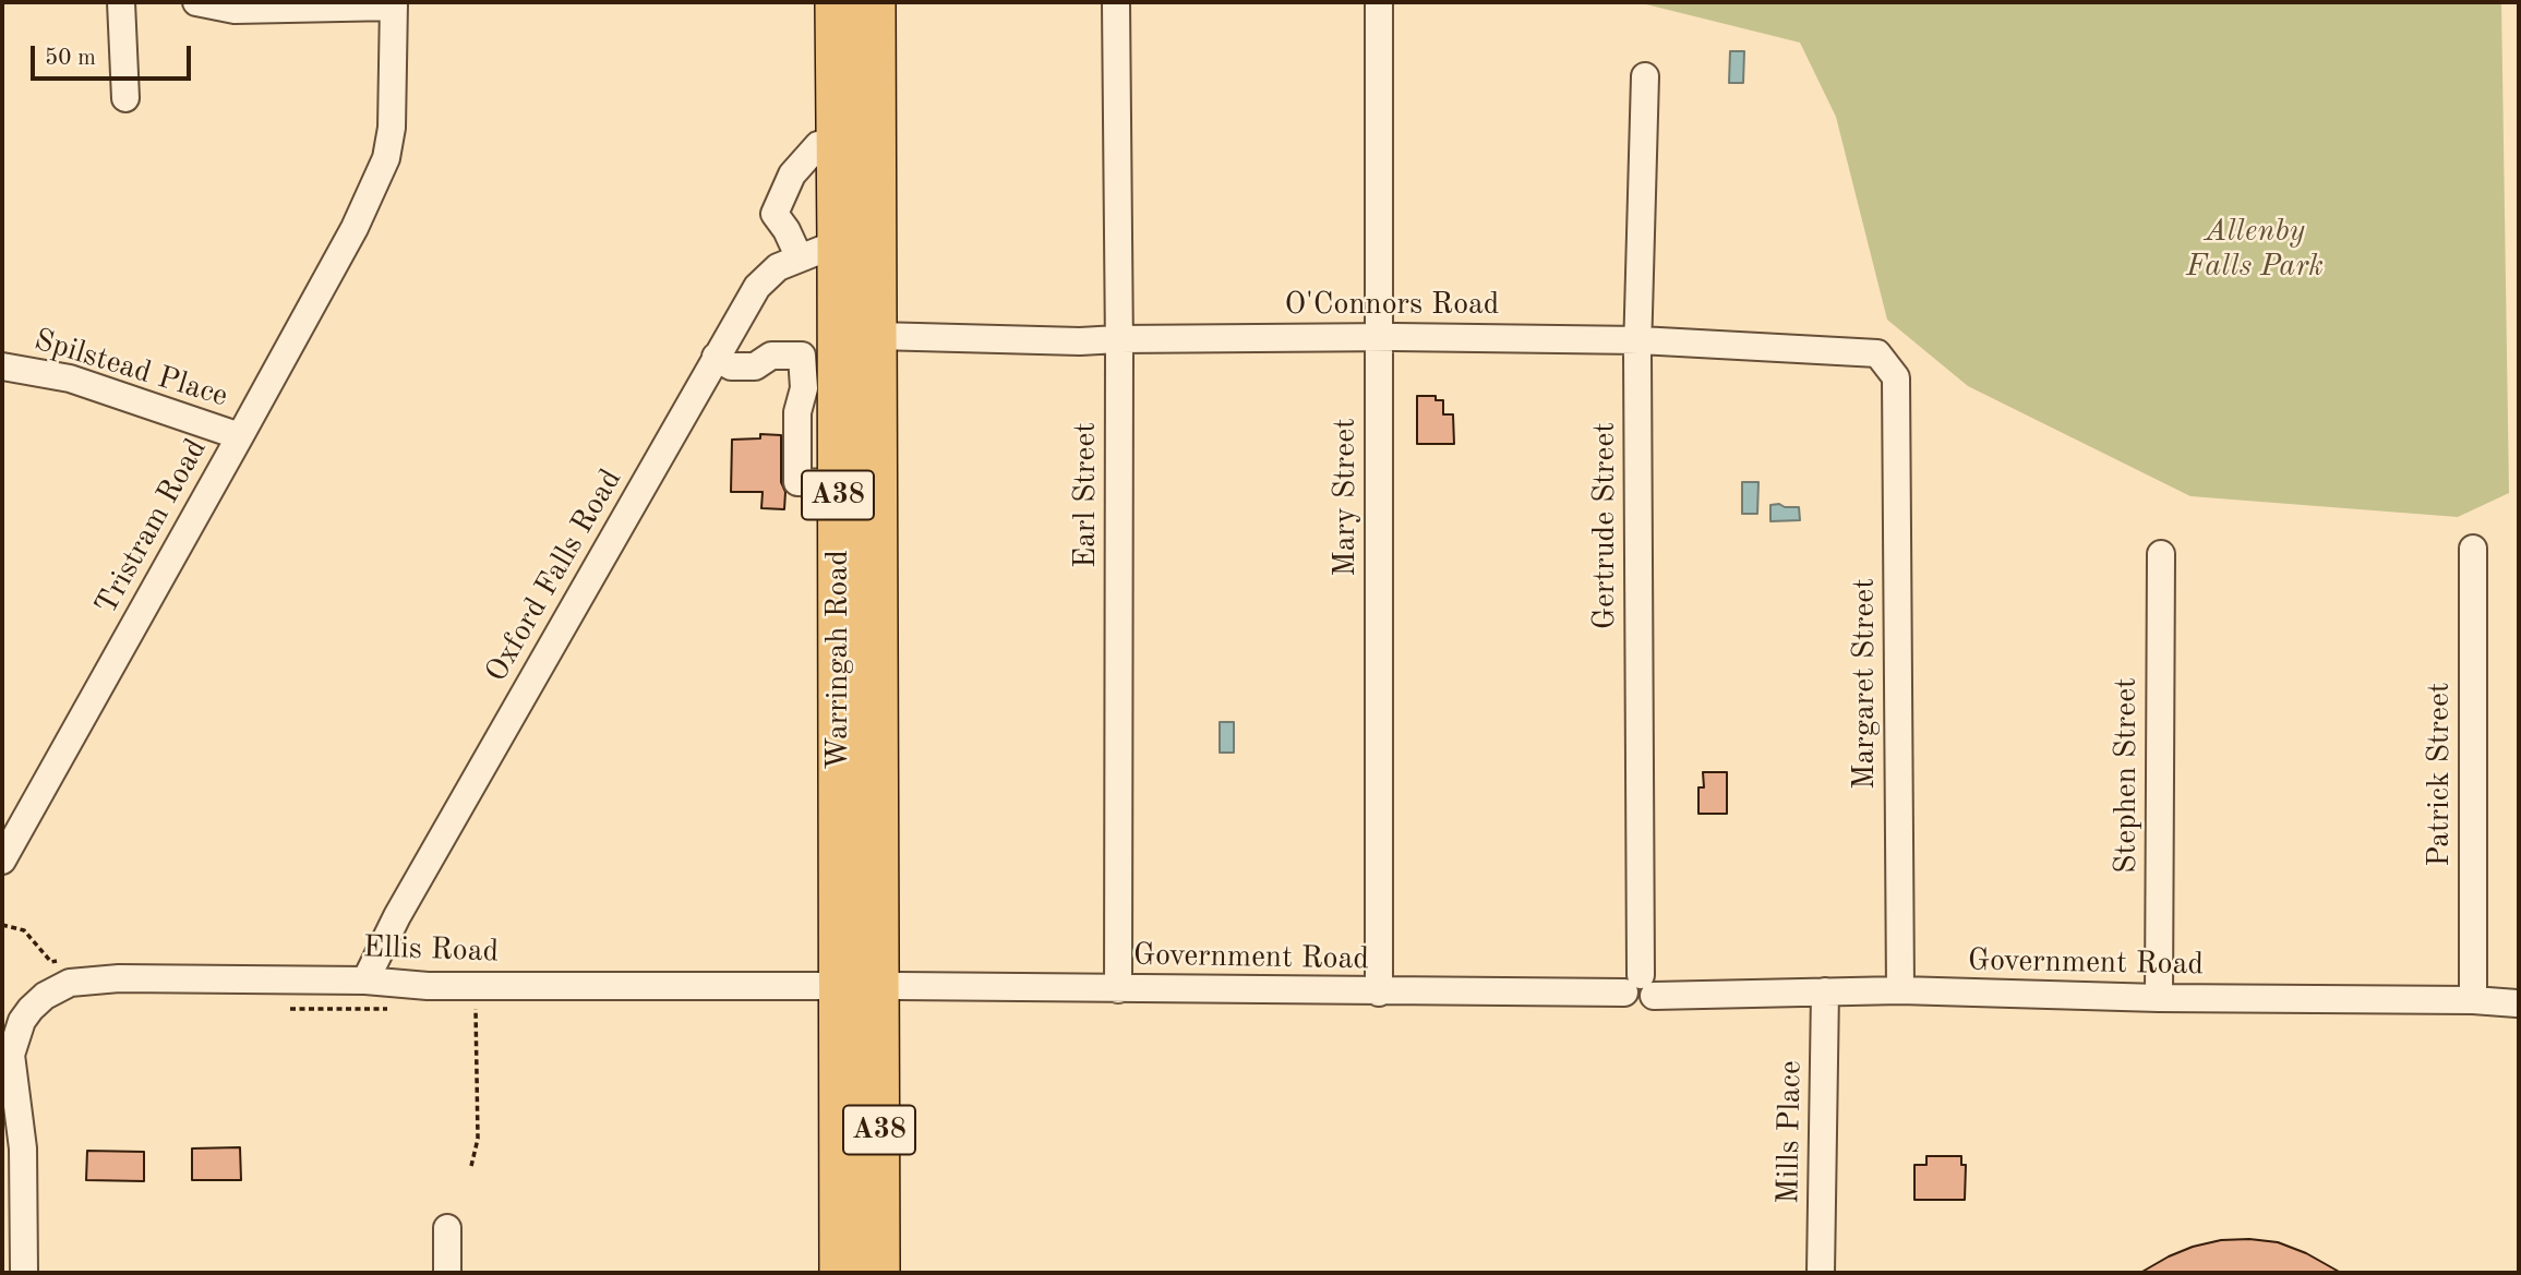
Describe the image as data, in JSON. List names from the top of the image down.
{
  "streets": {
    "highway": ["A38", "Warringah Road"],
    "street": [
      "O'Connors Road",
      "Spilstead Place",
      "Earl Street",
      "Mary Street",
      "Gertrude Street",
      "Tristram Road",
      "Oxford Falls Road",
      "Margaret Street",
      "Patrick Street",
      "Stephen Street",
      "Ellis Road",
      "Government Road",
      "Mills Place"
    ]
  },
  "crossings": [
    ["O'Connors Road", "Earl Street"],
    ["O'Connors Road", "Mary Street"],
    ["O'Connors Road", "Gertrude Street"],
    ["O'Connors Road", "Warringah Road"],
    ["O'Connors Road", "Margaret Street"],
    ["Spilstead Place", "Tristram Road"],
    ["Earl Street", "Government Road"],
    ["Mary Street", "Government Road"],
    ["Gertrude Street", "Government Road"],
    ["Oxford Falls Road", "Warringah Road"],
    ["Oxford Falls Road", "Ellis Road"],
    ["Warringah Road", "Ellis Road"],
    ["Warringah Road", "Government Road"],
    ["Margaret Street", "Government Road"],
    ["Patrick Street", "Government Road"],
    ["Stephen Street", "Government Road"],
    ["Ellis Road", "Government Road"],
    ["Government Road", "Mills Place"]
  ],
  "parks": ["Allenby Falls Park"],
  "scale_bar": "50 m"
}
